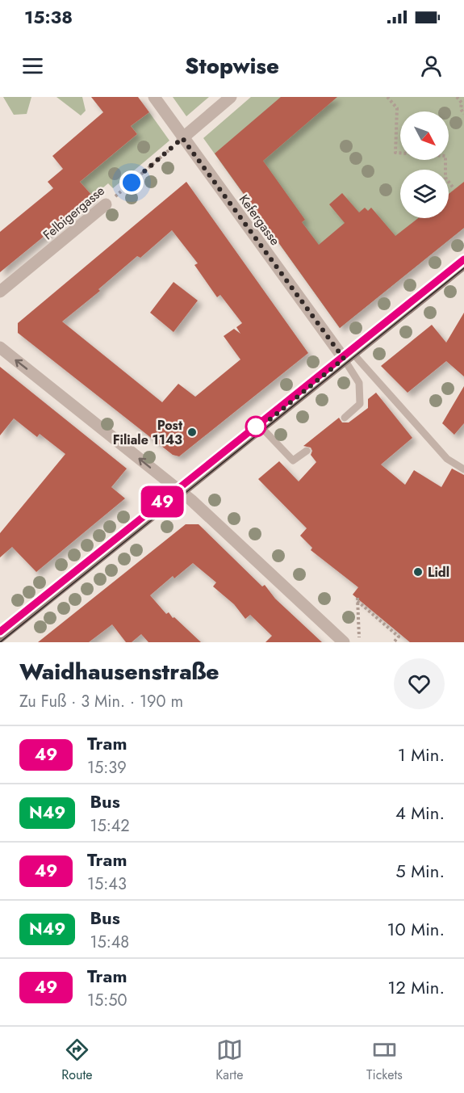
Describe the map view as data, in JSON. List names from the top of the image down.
{
  "streets": {
    "street": ["Felbigergasse", "Kefergasse"]
  },
  "crossings": [
    ["Felbigergasse", "Kefergasse"]
  ],
  "places": ["Post Filiale 1143", "Lidl"],
  "lines": ["tram line 49"],
  "north": "bottom right",
  "page": {
    "status": "15:38",
    "header": "Stopwise",
    "on_map": "49",
    "heading": ["Waidhausenstraße", "Zu Fuß · 3 Min. · 190 m"],
    "list": [
      {
        "mark": "49",
        "name": "Tram",
        "note": "15:39",
        "value": "1 Min."
      },
      {
        "mark": "N49",
        "name": "Bus",
        "note": "15:42",
        "value": "4 Min."
      },
      {
        "mark": "49",
        "name": "Tram",
        "note": "15:43",
        "value": "5 Min."
      },
      {
        "mark": "N49",
        "name": "Bus",
        "note": "15:48",
        "value": "10 Min."
      },
      {
        "mark": "49",
        "name": "Tram",
        "note": "15:50",
        "value": "12 Min."
      }
    ],
    "tabs": ["Route", "Karte", "Tickets"]
  }
}
